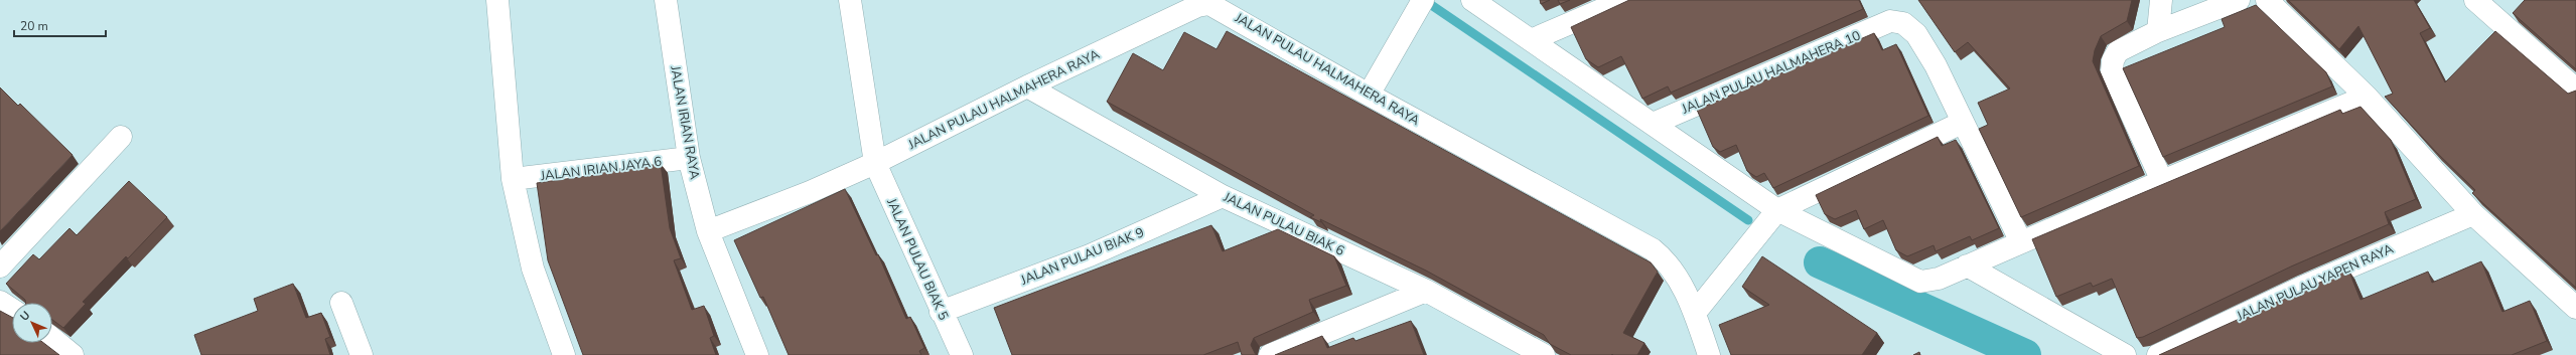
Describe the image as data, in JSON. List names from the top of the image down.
{
  "streets": {
    "street": [
      "JALAN PULAU HALMAHERA RAYA",
      "JALAN PULAU HALMAHERA 10",
      "JALAN IRIAN RAYA",
      "JALAN IRIAN JAYA 6",
      "JALAN PULAU BIAK 6",
      "JALAN PULAU BIAK 9",
      "JALAN PULAU BIAK 5",
      "JALAN PULAU YAPEN RAYA"
    ]
  },
  "crossings": [
    ["JALAN PULAU HALMAHERA RAYA", "JALAN IRIAN RAYA"],
    ["JALAN PULAU HALMAHERA RAYA", "JALAN PULAU BIAK 6"],
    ["JALAN PULAU HALMAHERA RAYA", "JALAN PULAU BIAK 5"],
    ["JALAN IRIAN RAYA", "JALAN IRIAN JAYA 6"],
    ["JALAN PULAU BIAK 6", "JALAN PULAU BIAK 9"],
    ["JALAN PULAU BIAK 9", "JALAN PULAU BIAK 5"]
  ],
  "scale_bar": "20 m",
  "north": "top left"
}
